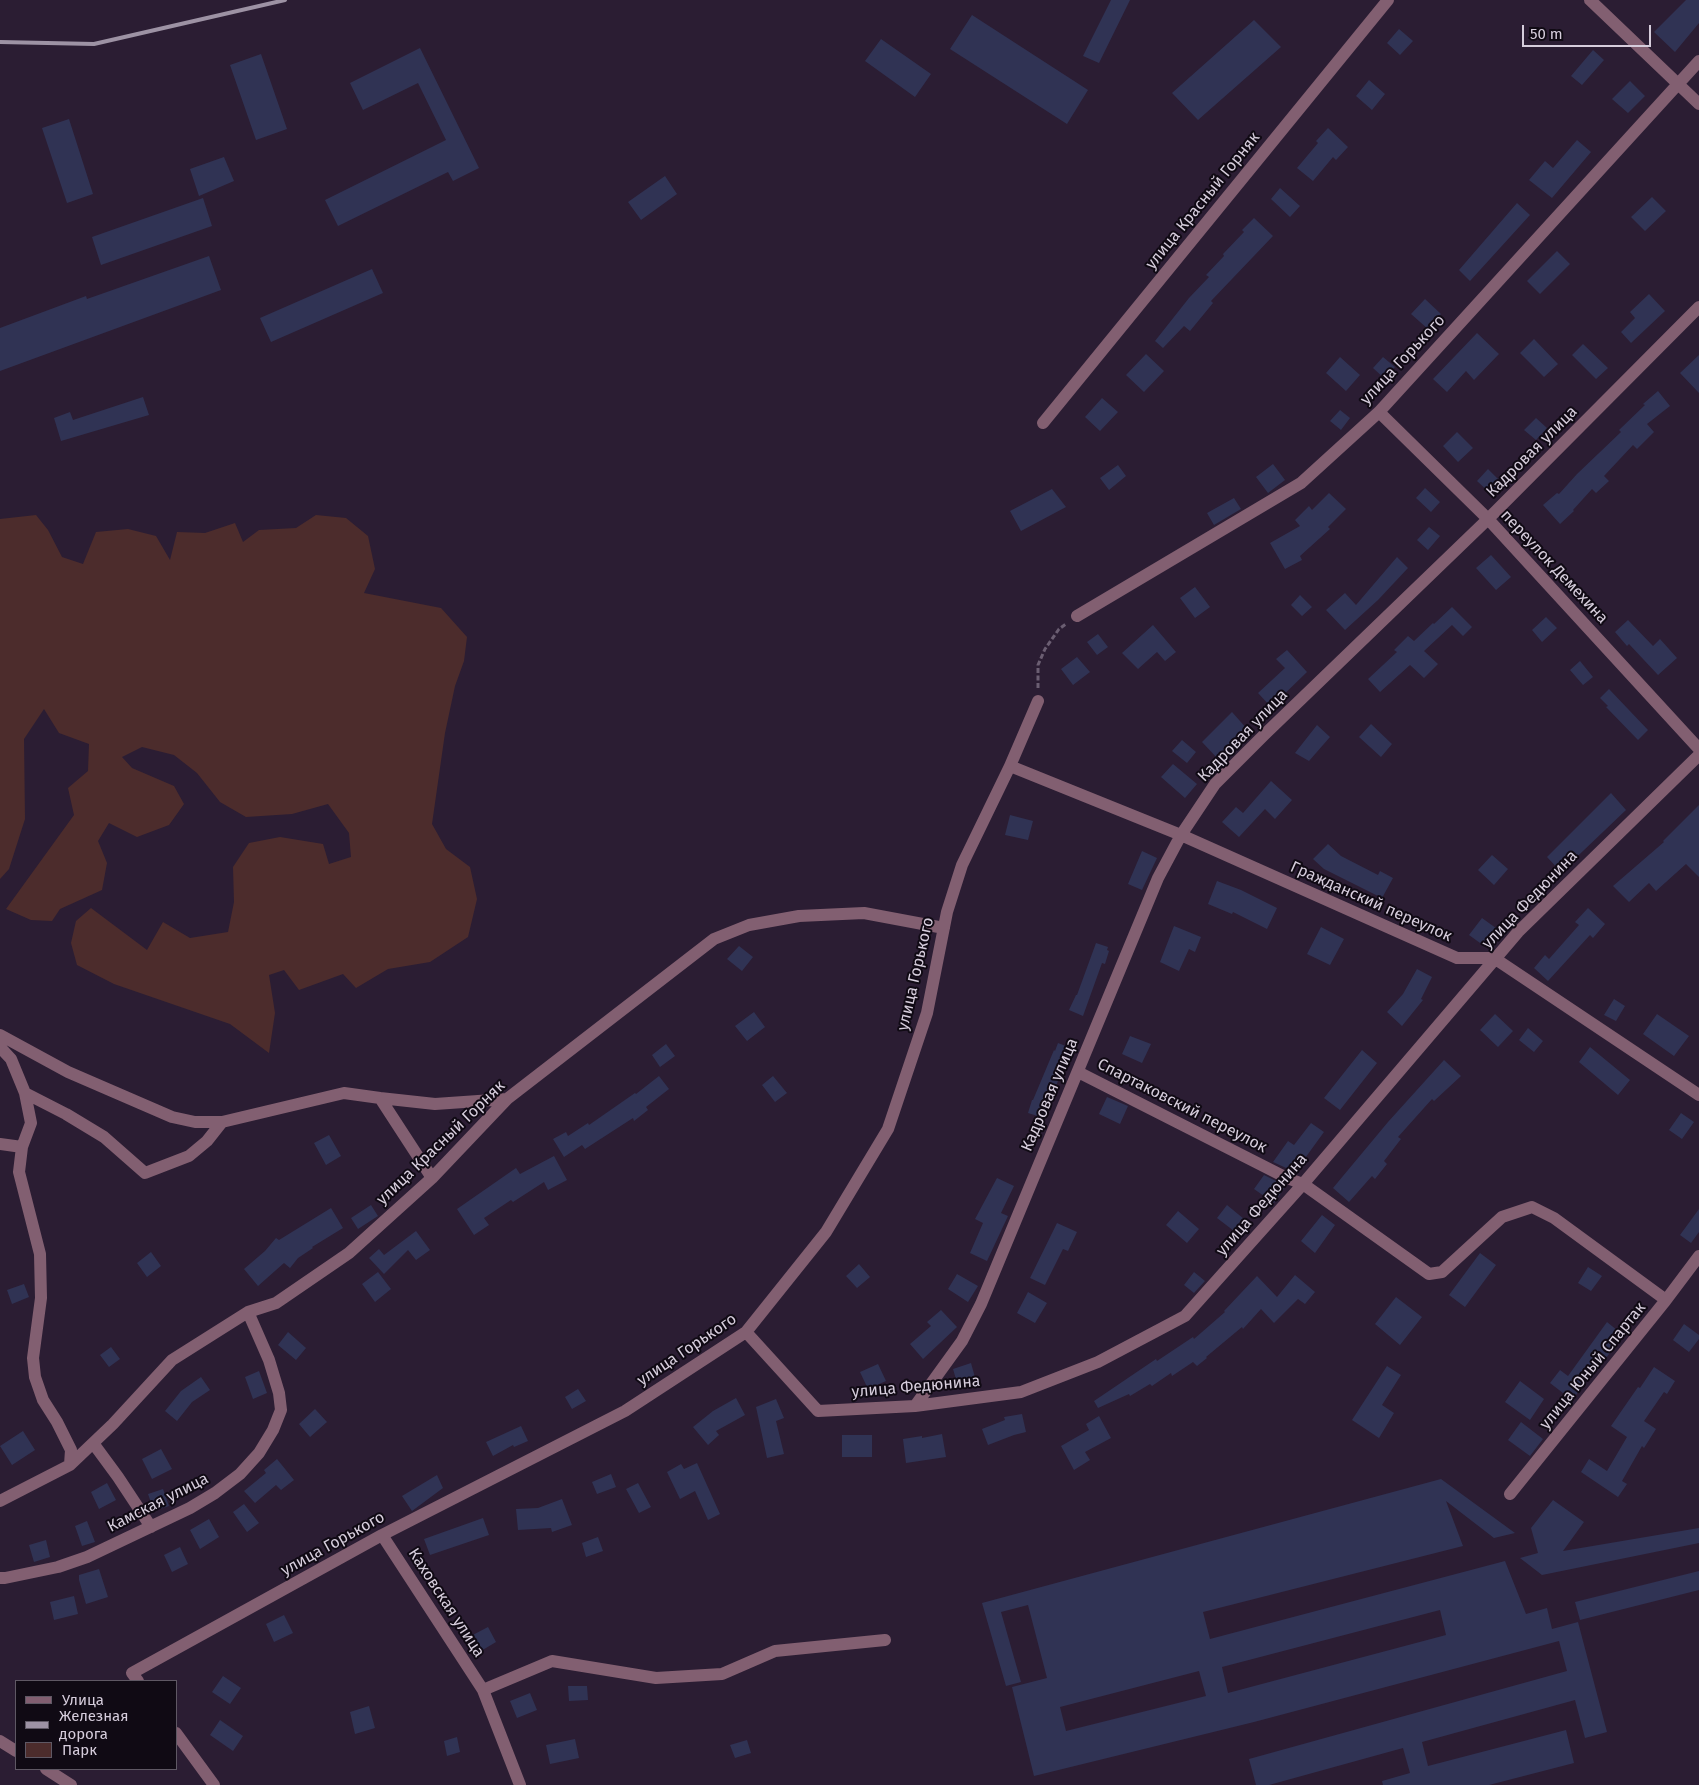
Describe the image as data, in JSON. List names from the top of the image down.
{
  "streets": {
    "street": [
      "улица Красный Горняк",
      "улица Горького",
      "Кадровая улица",
      "переулок Демехина",
      "улица Федюнина",
      "Гражданский переулок",
      "Спартаковский переулок",
      "улица Юный Спартак",
      "Камская улица",
      "Каховская улица"
    ]
  },
  "crossings": [
    ["улица Красный Горняк", "улица Горького"],
    ["улица Красный Горняк", "Камская улица"],
    ["улица Горького", "переулок Демехина"],
    ["улица Горького", "улица Федюнина"],
    ["улица Горького", "Гражданский переулок"],
    ["улица Горького", "Каховская улица"],
    ["Кадровая улица", "переулок Демехина"],
    ["Кадровая улица", "улица Федюнина"],
    ["Кадровая улица", "Гражданский переулок"],
    ["Кадровая улица", "Спартаковский переулок"],
    ["улица Федюнина", "Гражданский переулок"],
    ["улица Федюнина", "Спартаковский переулок"],
    ["Спартаковский переулок", "улица Юный Спартак"]
  ],
  "legend": ["Улица", "Железная дорога", "Парк"],
  "scale_bar": "50 m"
}
